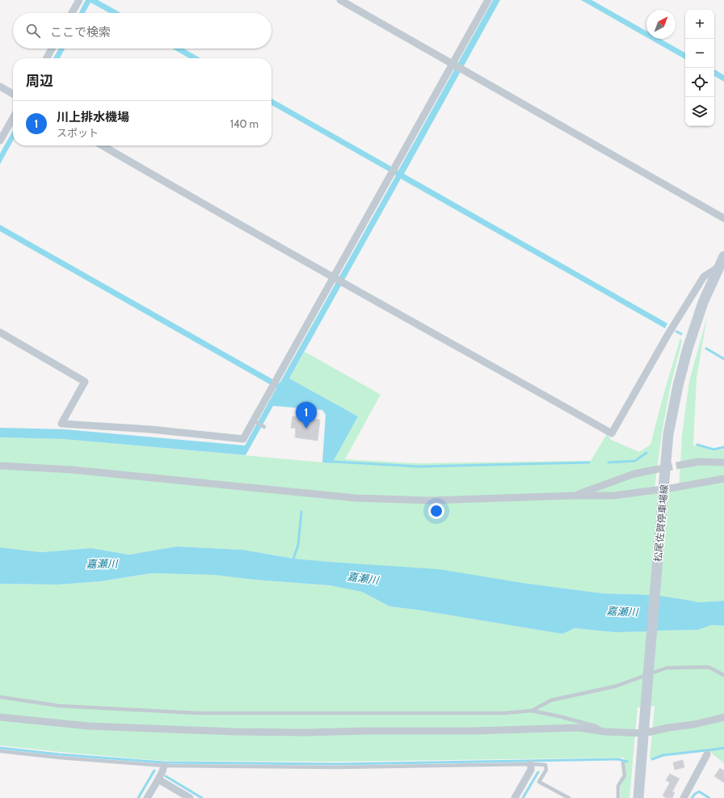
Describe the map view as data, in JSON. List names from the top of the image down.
{
  "streets": {
    "main road": ["松尾佐賀停車場線"]
  },
  "water": ["嘉瀬川"],
  "north": "top right",
  "page": {
    "map_buttons": ["+", "−"],
    "search": "ここで検索",
    "heading": "周辺",
    "list": [
      {
        "mark": "1",
        "name": "川上排水機場",
        "note": "スポット",
        "value": "140 m"
      }
    ],
    "pins": "1"
  }
}
